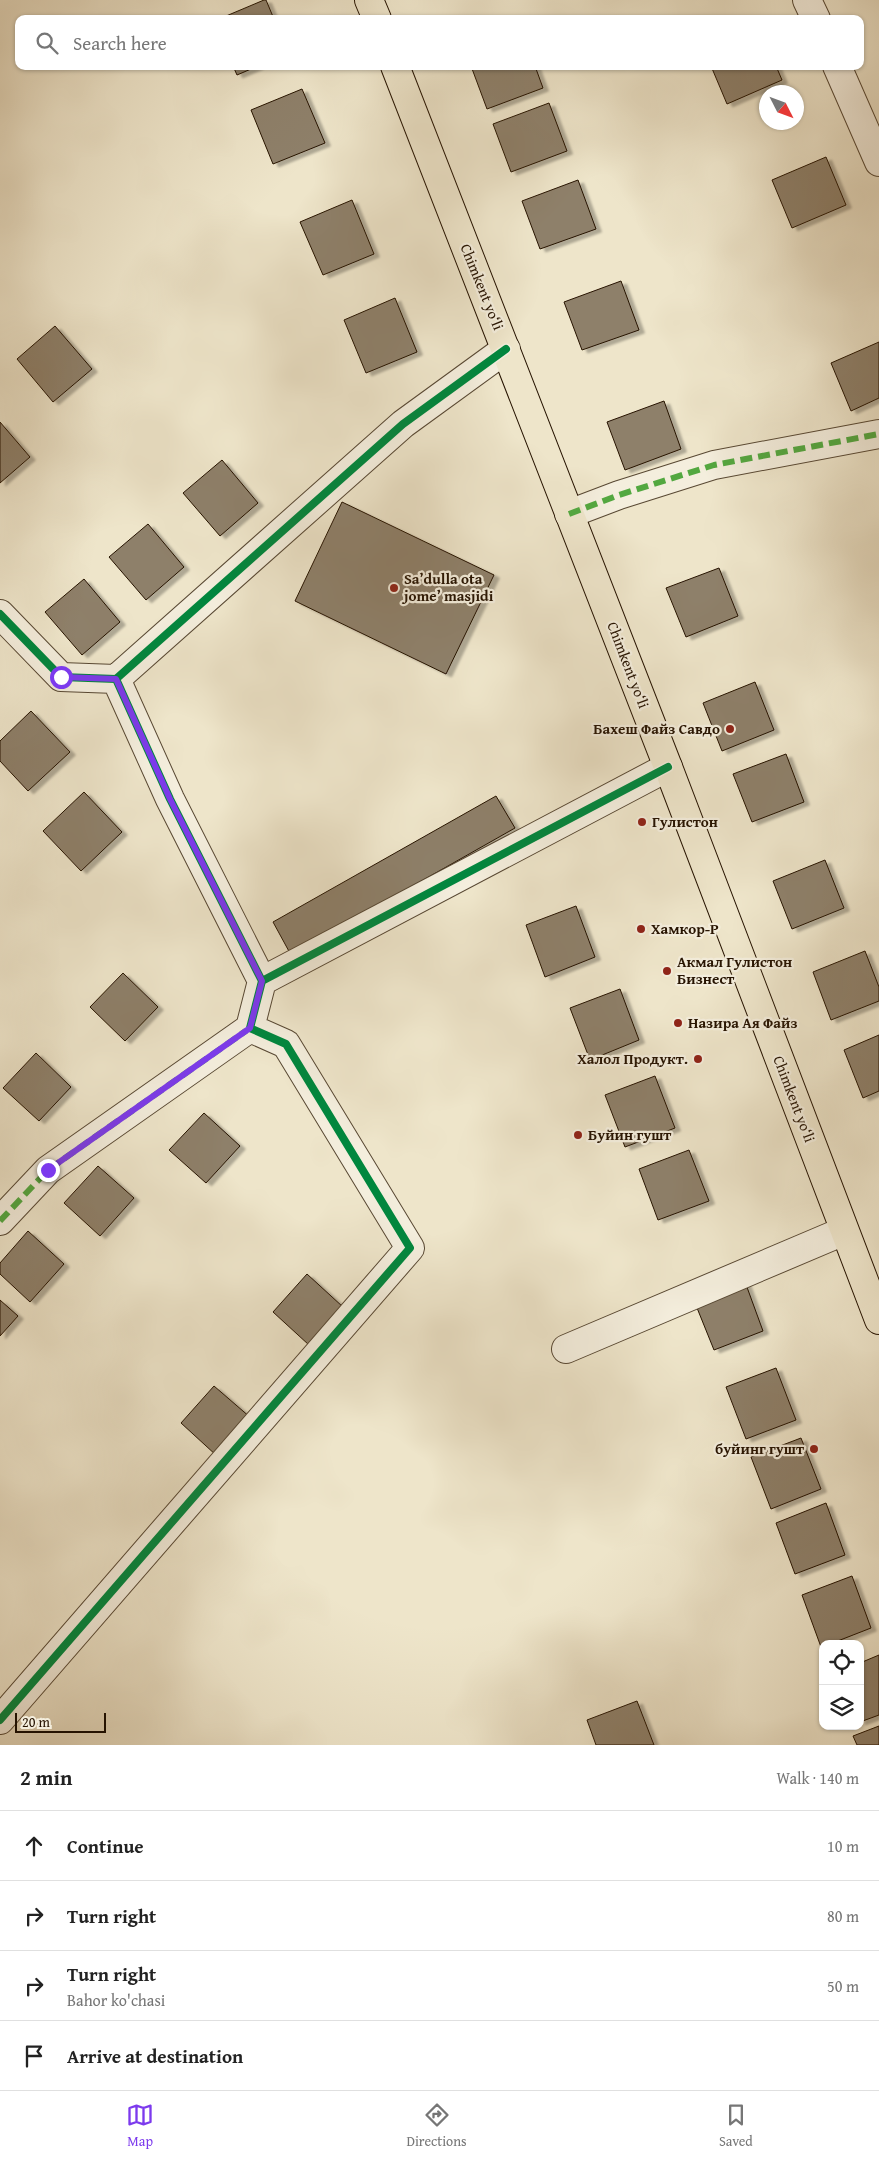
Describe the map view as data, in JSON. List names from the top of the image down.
{
  "streets": {
    "highway": ["Chimkent yo‘li"]
  },
  "places": [
    "Sa’dulla ota jome’ masjidi",
    "Бахеш Файз Савдо",
    "Гулистон",
    "Хамкор-Р",
    "Акмал Гулистон Бизнест",
    "Назира Ая Файз",
    "Халол Продукт.",
    "Буйин гушт",
    "буйинг гушт"
  ],
  "scale_bar": "20 m",
  "north": "bottom right",
  "page": {
    "search": "Search here",
    "scale": "20 m",
    "heading": ["2 min", "Walk · 140 m"],
    "list": [
      ["Continue", "10 m"],
      ["Turn right", "80 m"],
      ["Turn right", "Bahor ko'chasi", "50 m"],
      "Arrive at destination"
    ],
    "nav": ["Map", "Directions", "Saved"]
  }
}
